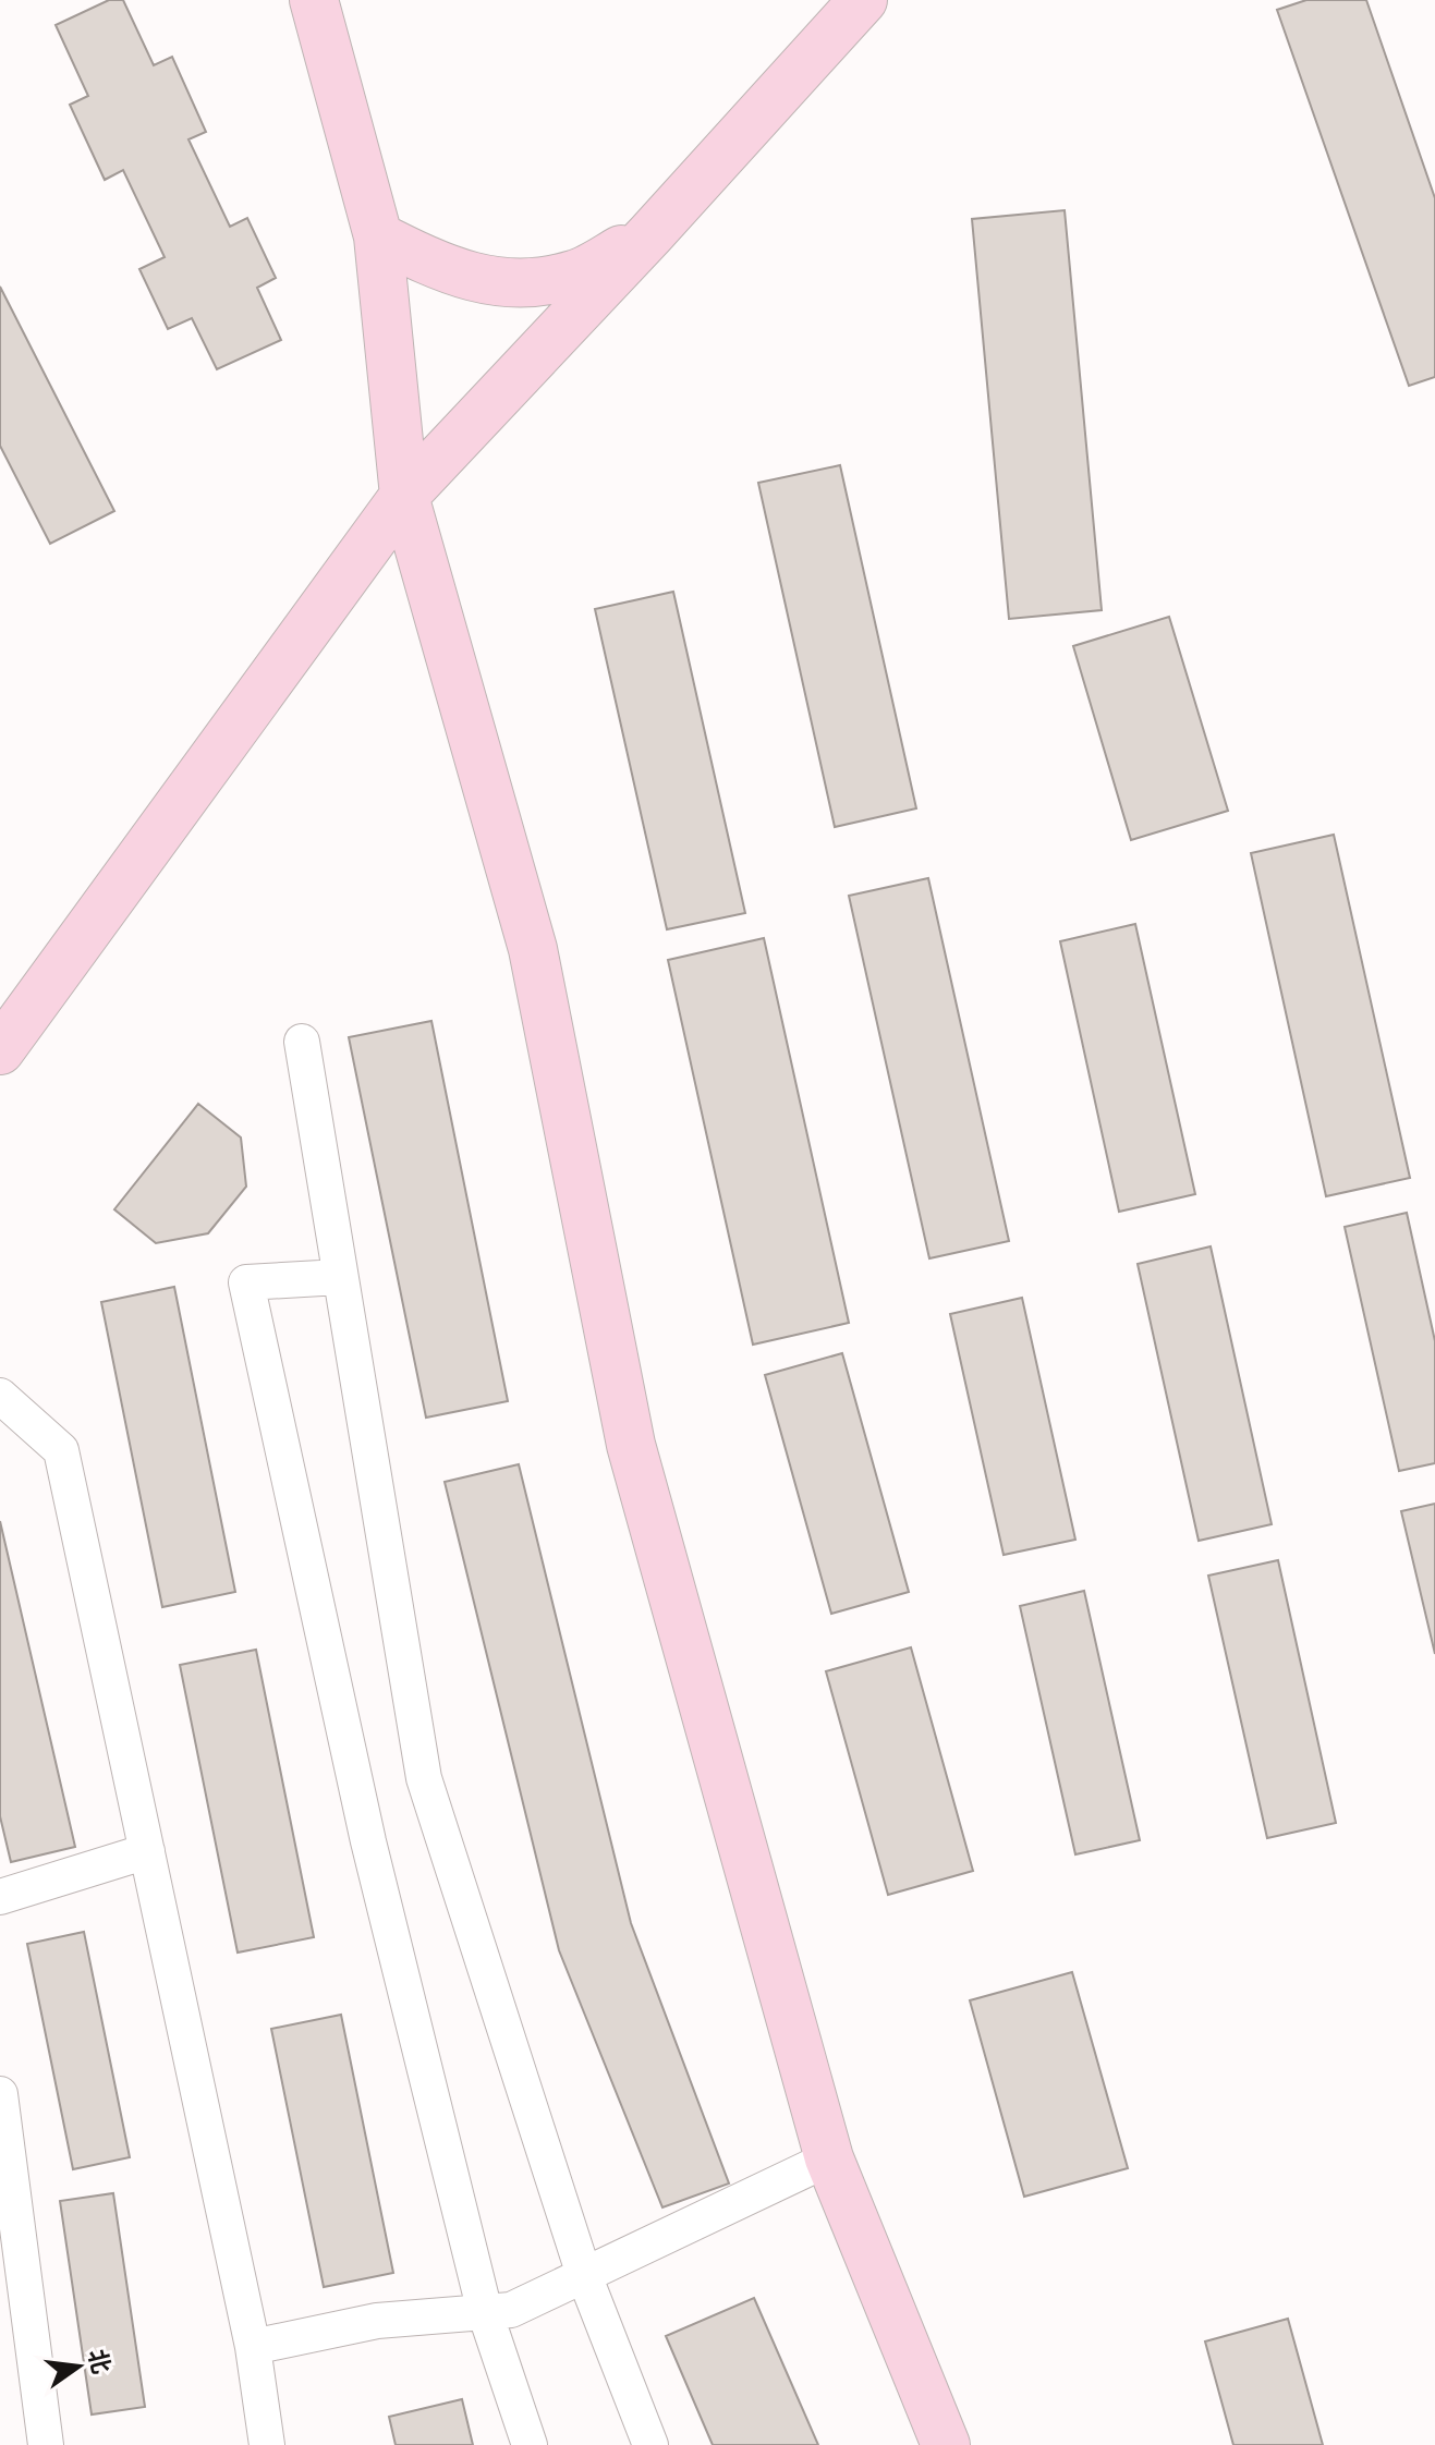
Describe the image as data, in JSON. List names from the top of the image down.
{
  "north": "right"
}
